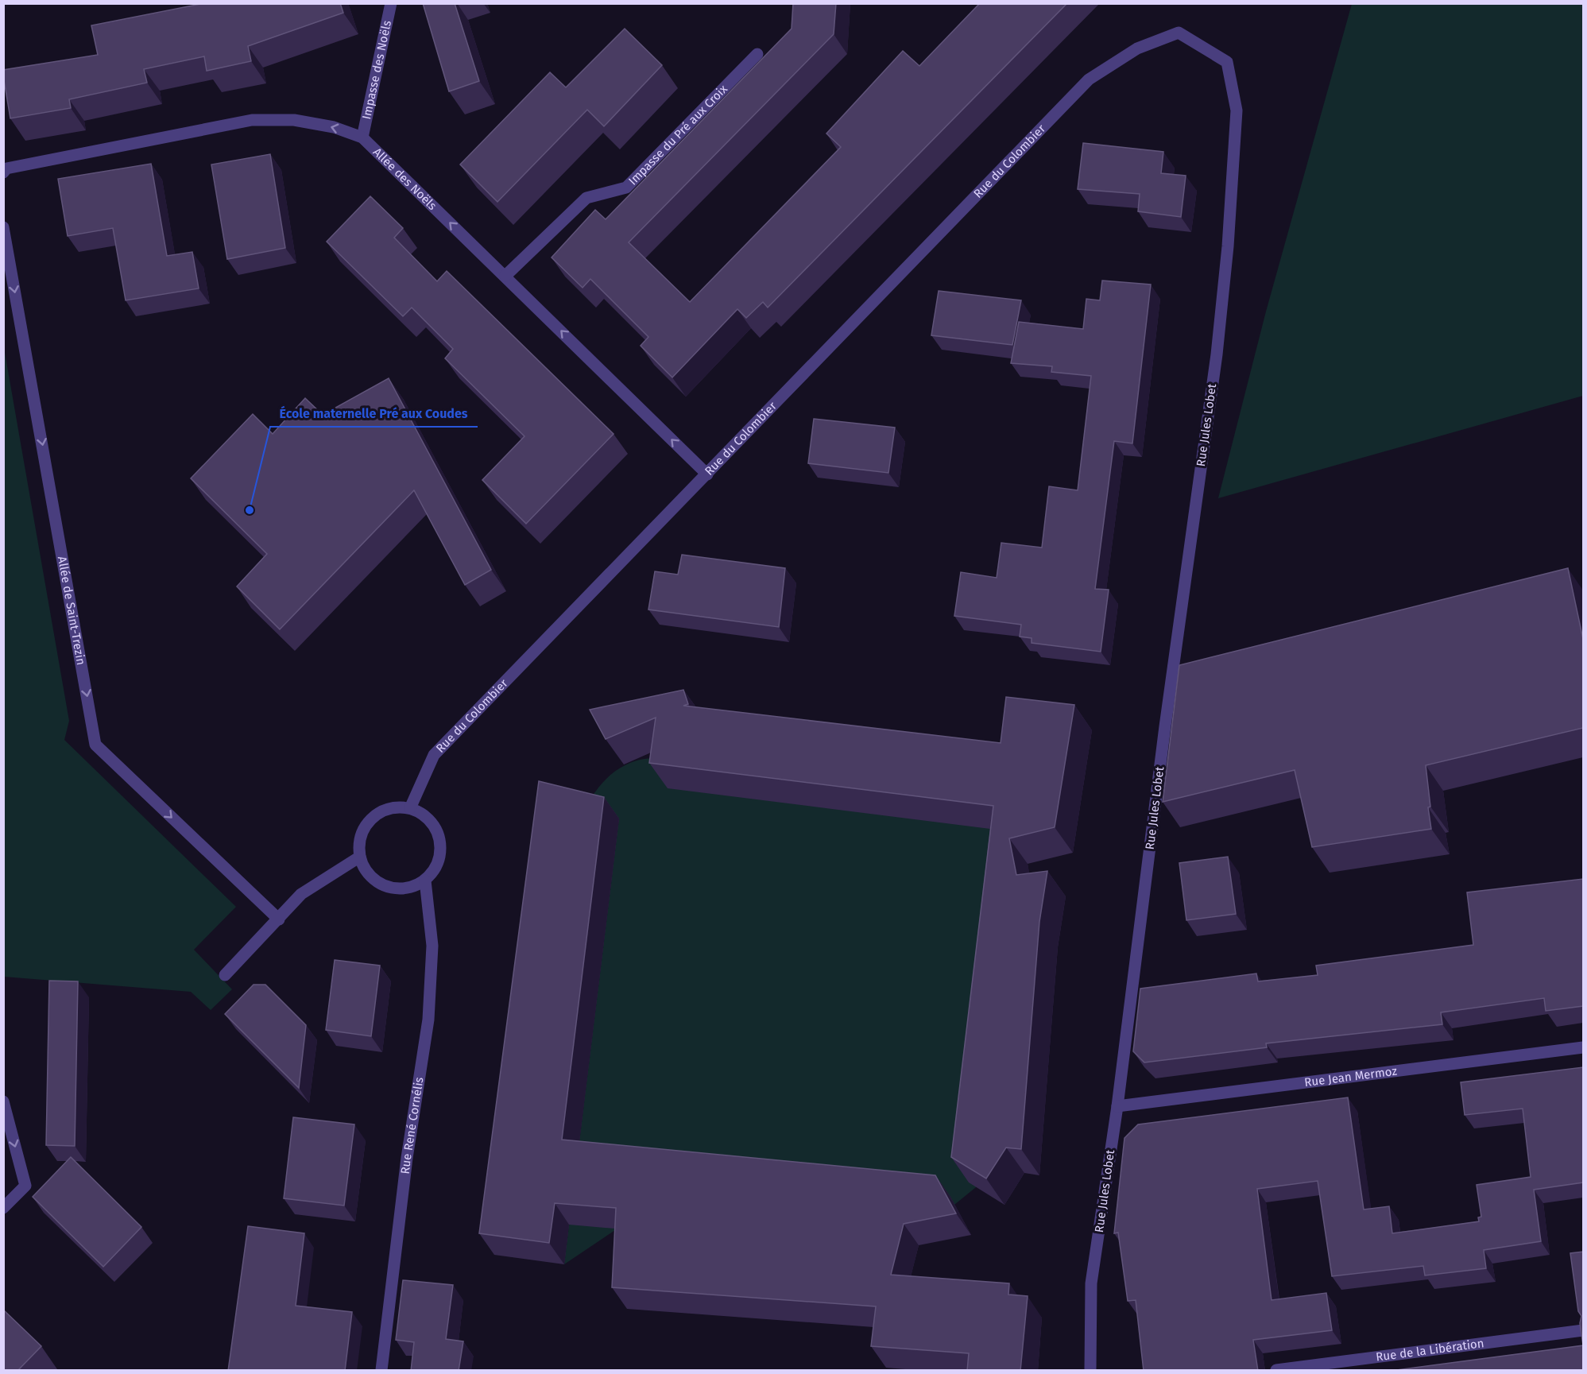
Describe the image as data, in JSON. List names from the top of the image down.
{
  "streets": {
    "street": [
      "Impasse des Noëls",
      "Impasse du Pré aux Croix",
      "Rue du Colombier",
      "Allée des Noëls",
      "Rue Jules Lobet",
      "Allée de Saint-Trezin",
      "Rue Jean Mermoz",
      "Rue René Cornélis",
      "Rue de la Libération"
    ]
  },
  "crossings": [
    ["Impasse des Noëls", "Allée des Noëls"],
    ["Impasse du Pré aux Croix", "Allée des Noëls"],
    ["Rue du Colombier", "Allée des Noëls"],
    ["Rue du Colombier", "Rue Jules Lobet"],
    ["Rue du Colombier", "Rue René Cornélis"],
    ["Rue Jules Lobet", "Rue Jean Mermoz"]
  ],
  "one_way": ["Allée des Noëls", "Allée de Saint-Trezin"],
  "places": ["École maternelle Pré aux Coudes"]
}
